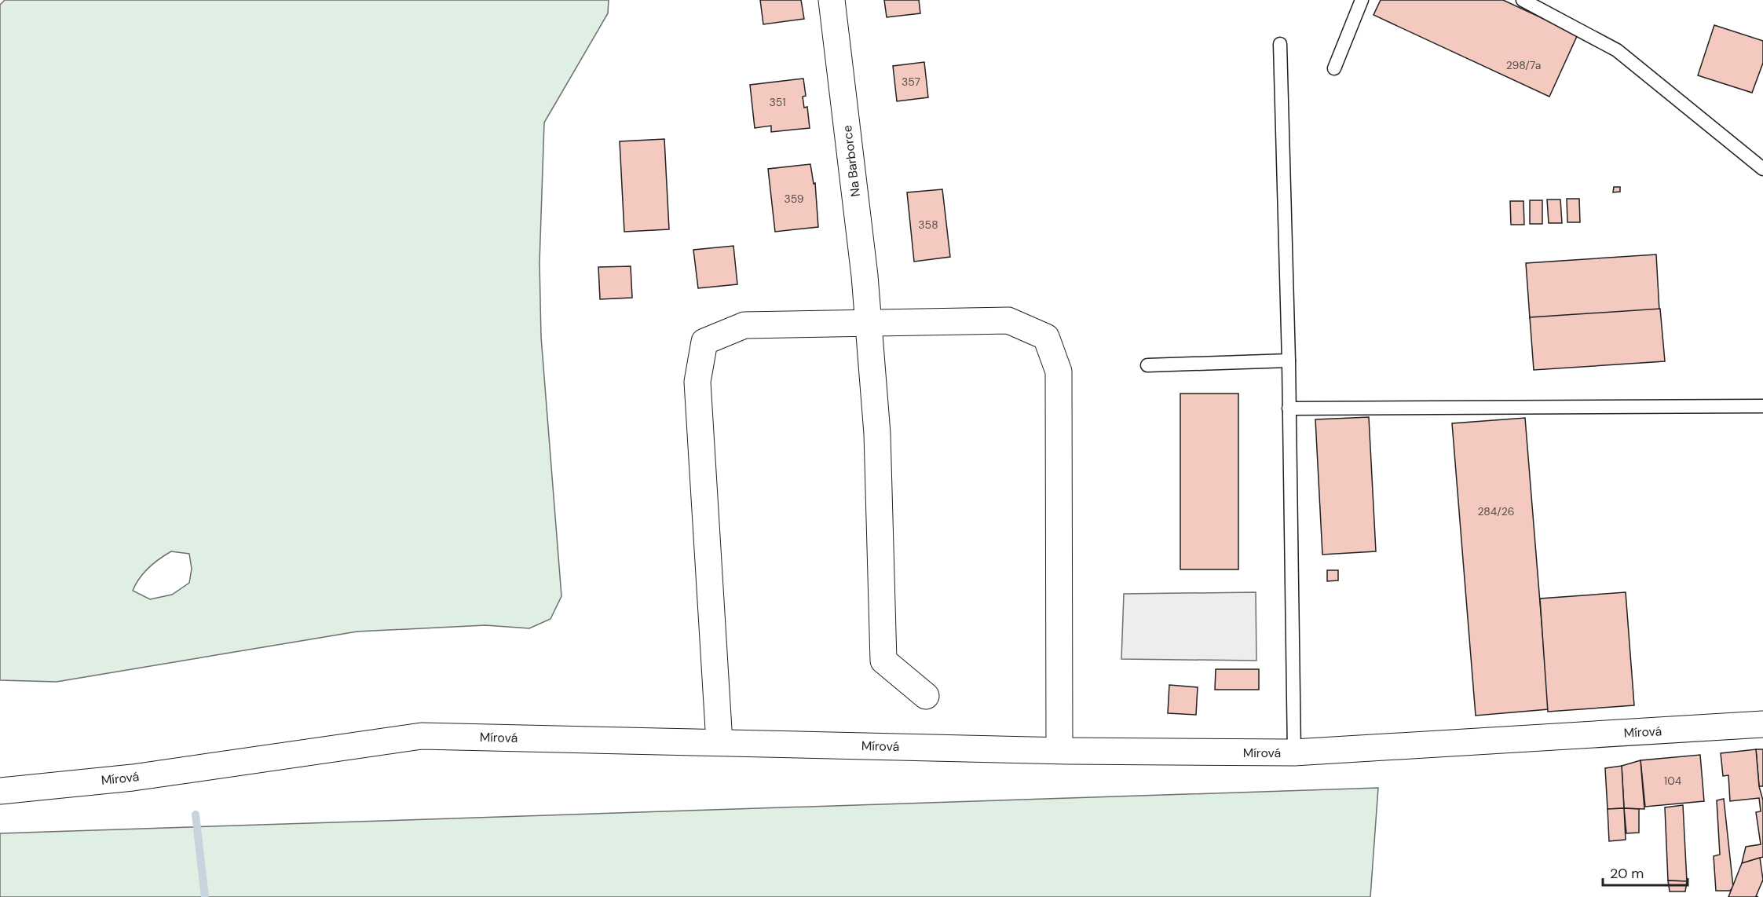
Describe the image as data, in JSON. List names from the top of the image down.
{
  "streets": {
    "street": ["Na Barborce", "Mírová"]
  },
  "house_numbers": [
    "298/7a",
    "357",
    "351",
    "359",
    "358",
    "284/26",
    "104"
  ],
  "scale_bar": "20 m"
}
